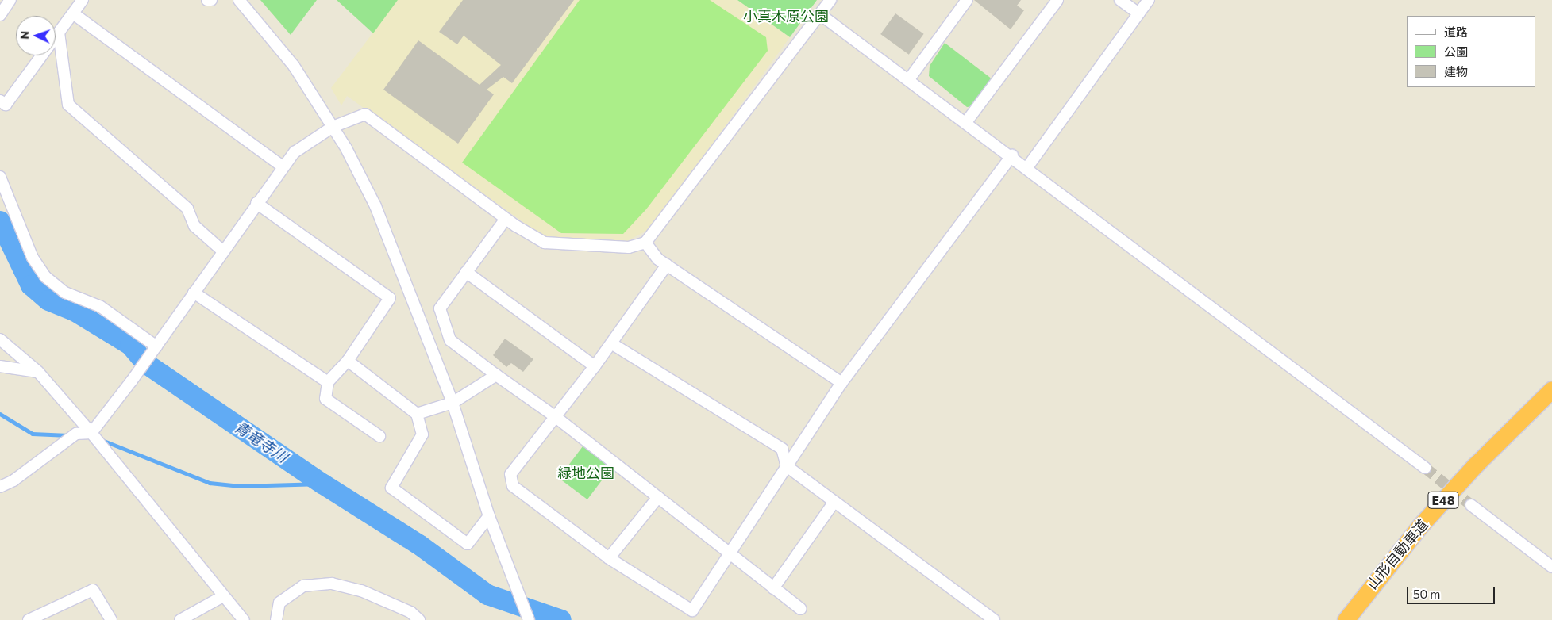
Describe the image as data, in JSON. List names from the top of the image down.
{
  "streets": {
    "highway": ["E48", "山形自動車道"]
  },
  "water": ["青竜寺川"],
  "parks": ["小真木原公園", "緑地公園"],
  "legend": ["道路", "公園", "建物"],
  "scale_bar": "50 m",
  "north": "left"
}
